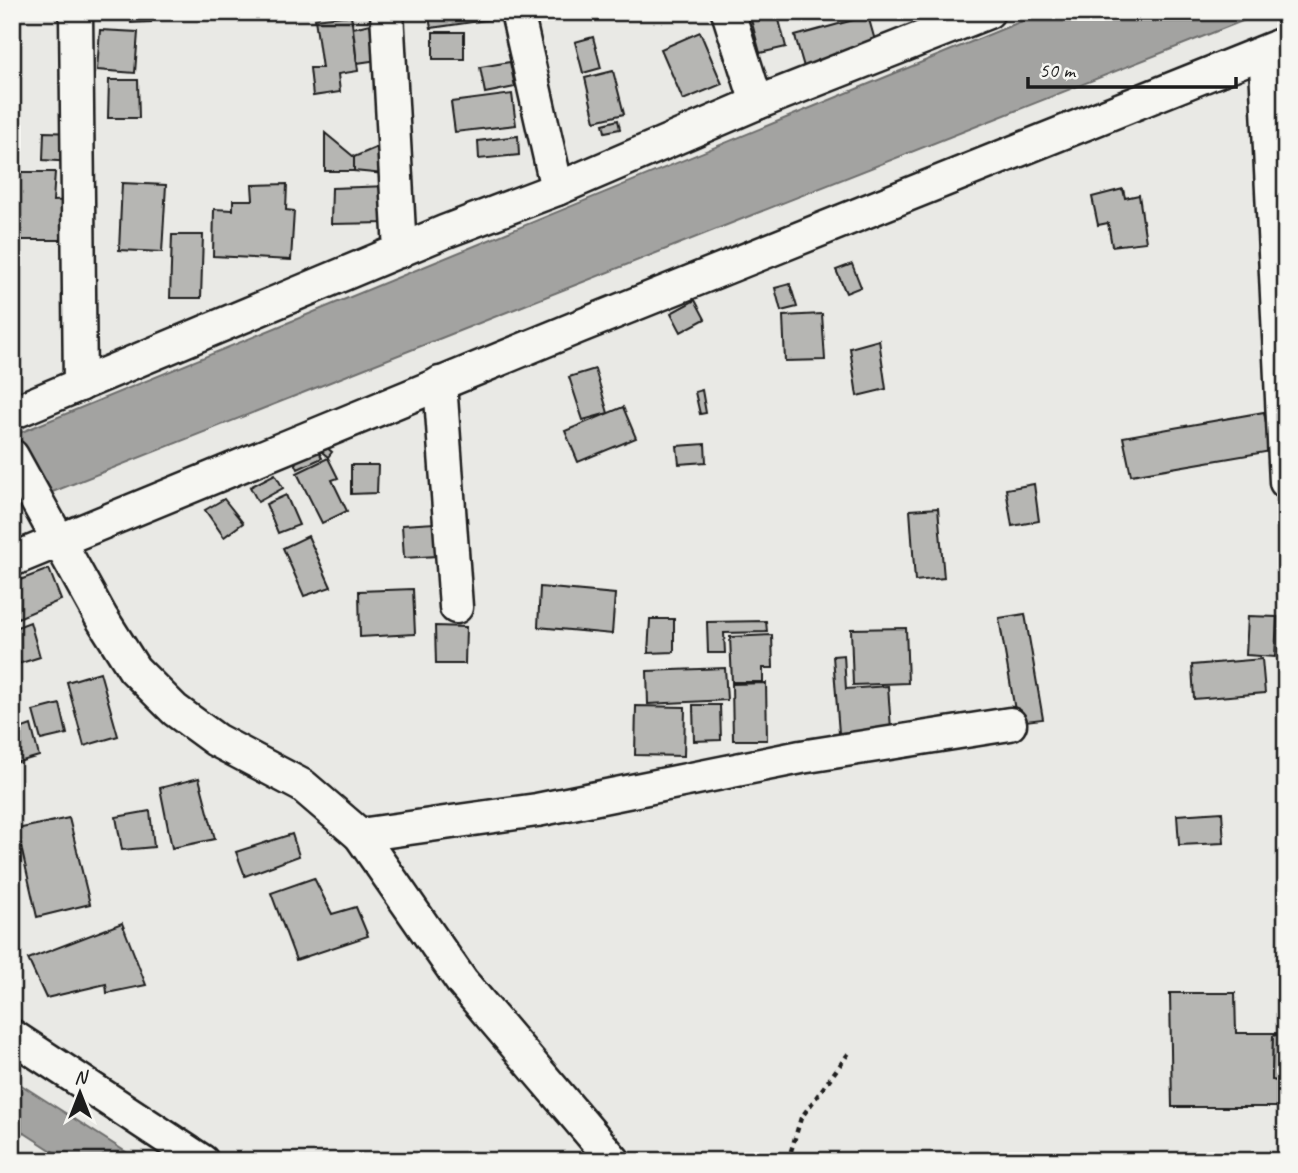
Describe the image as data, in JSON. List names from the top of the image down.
{
  "scale_bar": "50 m",
  "north": "top"
}
